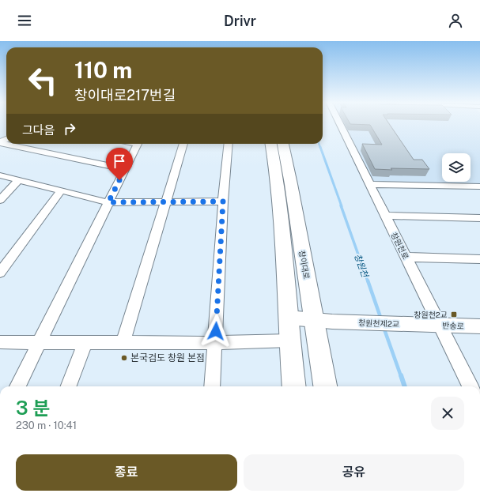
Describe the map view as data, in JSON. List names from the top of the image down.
{
  "streets": {
    "main road": ["창이대로"],
    "street": ["창원천로", "창원천제2교", "반송로"]
  },
  "crossings": [
    ["창원천로", "창원천제2교"],
    ["창원천로", "반송로"],
    ["창이대로", "창원천제2교"],
    ["창원천제2교", "반송로"]
  ],
  "water": ["창원천"],
  "places": {
    "transit": ["창원천2교"],
    "other": ["본국검도 창원 본점"]
  },
  "page": {
    "header": "Drivr",
    "turn": ["110 m", "창이대로217번길"],
    "then": "그다음",
    "heading": ["3 분", "230 m · 10:41"],
    "buttons": ["종료", "공유"]
  }
}
